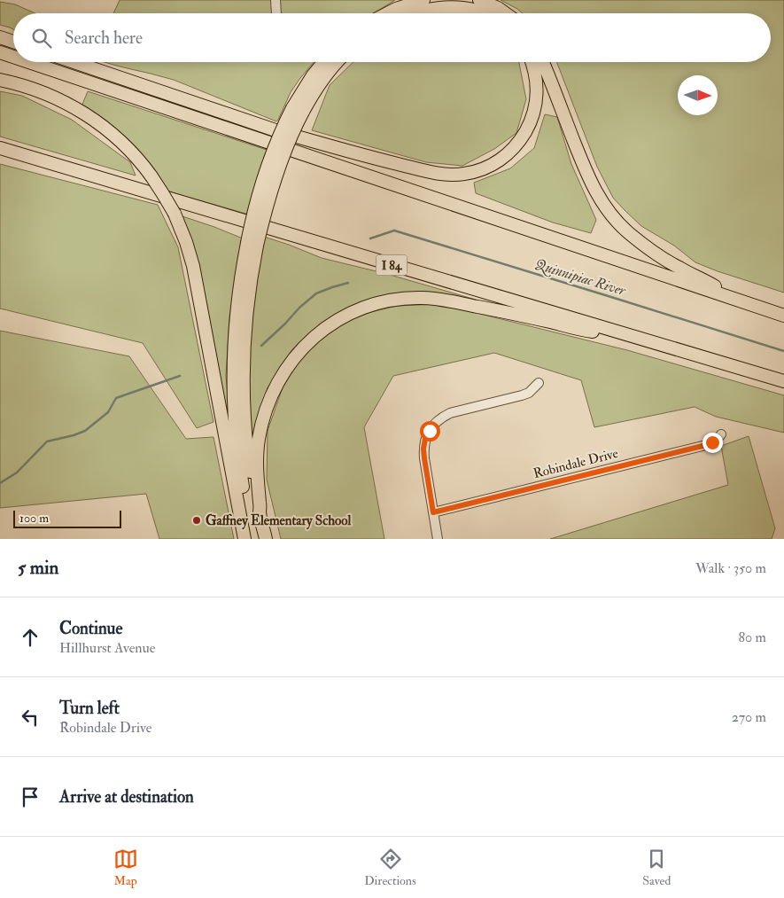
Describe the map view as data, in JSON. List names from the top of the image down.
{
  "streets": {
    "highway": ["I 84"],
    "street": ["Robindale Drive"]
  },
  "water": ["Quinnipiac River"],
  "places": ["Gaffney Elementary School"],
  "scale_bar": "100 m",
  "north": "right",
  "page": {
    "search": "Search here",
    "scale": "100 m",
    "heading": ["5 min", "Walk · 350 m"],
    "list": [
      ["Continue", "Hillhurst Avenue", "80 m"],
      ["Turn left", "Robindale Drive", "270 m"],
      "Arrive at destination"
    ],
    "nav": ["Map", "Directions", "Saved"]
  }
}
